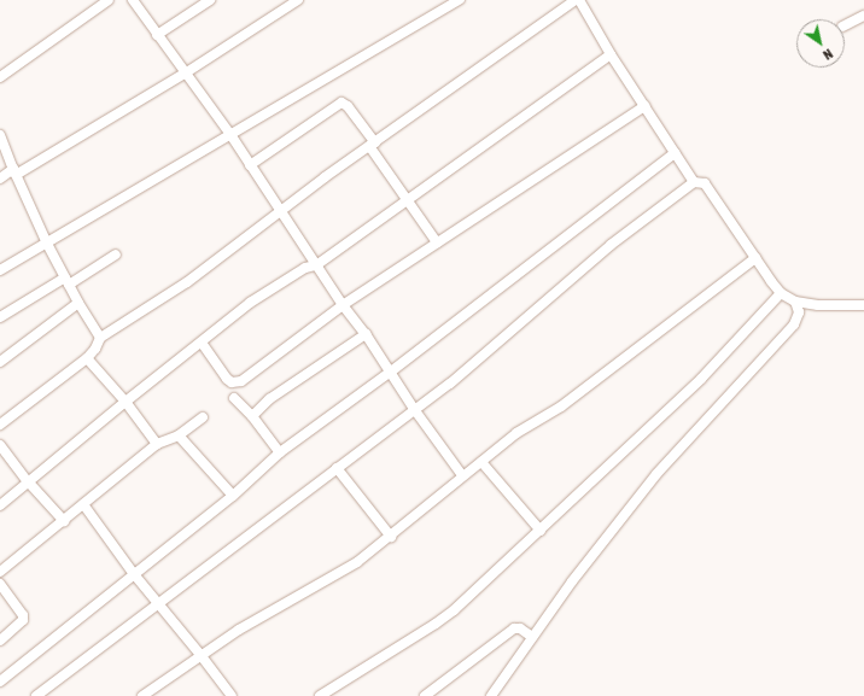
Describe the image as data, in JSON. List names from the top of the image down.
{
  "north": "bottom right"
}
